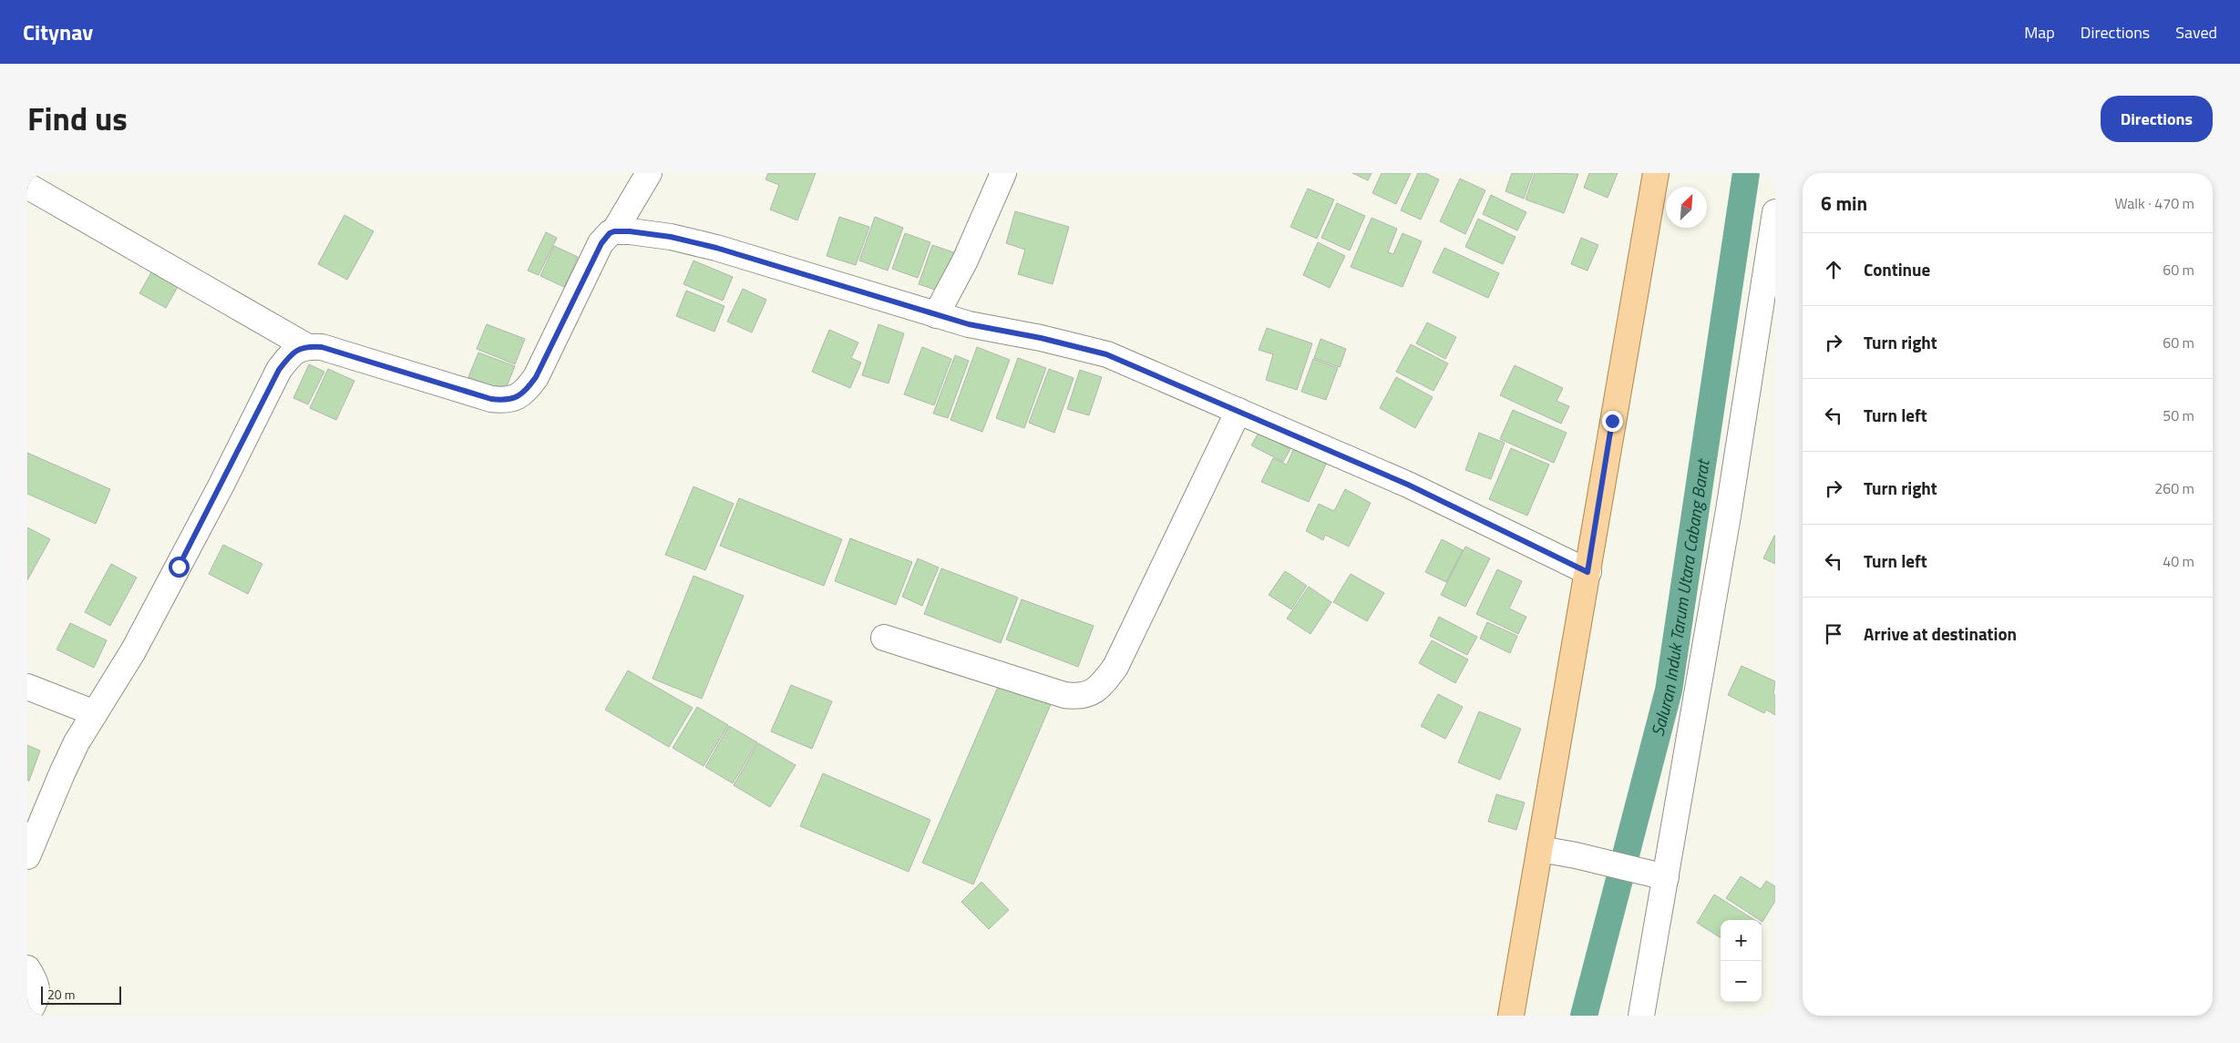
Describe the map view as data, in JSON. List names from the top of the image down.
{
  "water": ["Saluran Induk Tarum Utara Cabang Barat"],
  "scale_bar": "20 m",
  "north": "top right",
  "page": {
    "header": "Citynav",
    "nav": ["Map", "Directions", "Saved"],
    "title": "Find us",
    "buttons": "Directions",
    "heading": ["6 min", "Walk · 470 m"],
    "list": [
      ["Continue", "60 m"],
      ["Turn right", "60 m"],
      ["Turn left", "50 m"],
      ["Turn right", "260 m"],
      ["Turn left", "40 m"],
      "Arrive at destination"
    ],
    "map_buttons": ["+", "−"],
    "scale": "20 m"
  }
}
